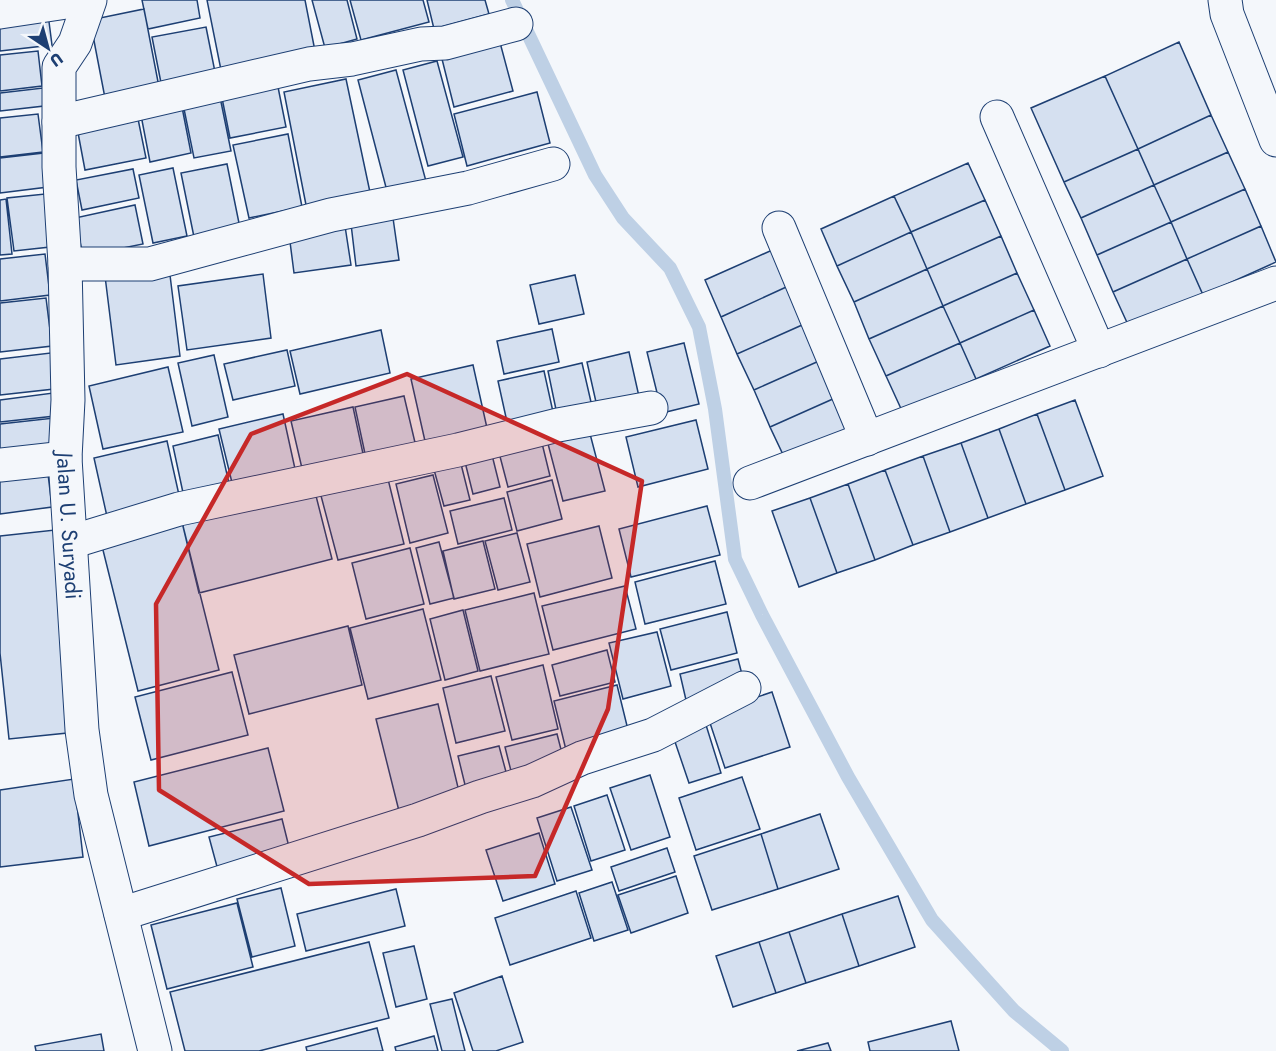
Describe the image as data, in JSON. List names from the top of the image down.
{
  "streets": {
    "street": ["Jalan U. Suryadi"]
  },
  "north": "bottom right"
}
